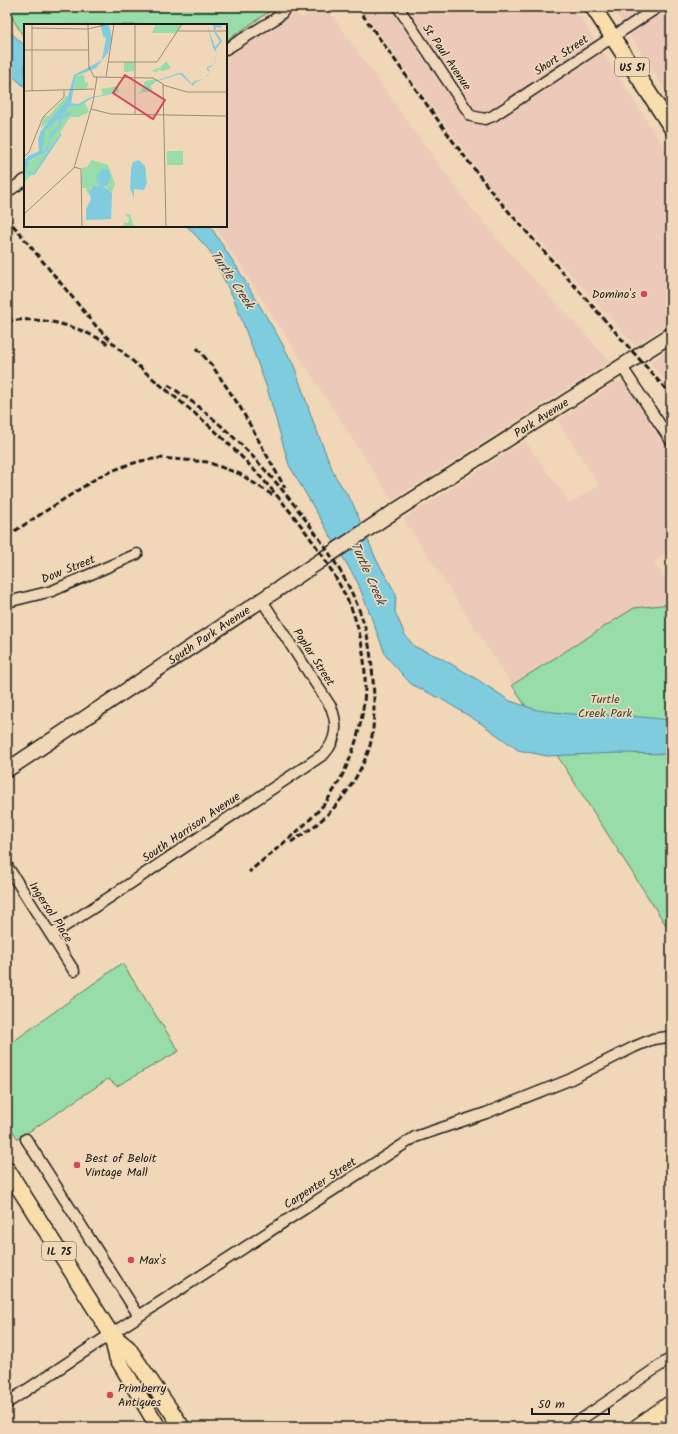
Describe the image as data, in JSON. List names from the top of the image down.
{
  "streets": {
    "main road": ["US 51", "IL 75"],
    "street": [
      "Short Street",
      "St Paul Avenue",
      "Park Avenue",
      "Dow Street",
      "South Park Avenue",
      "Poplar Street",
      "South Harrison Avenue",
      "Ingersol Place",
      "Carpenter Street"
    ]
  },
  "crossings": [
    ["Short Street", "St Paul Avenue"],
    ["Short Street", "US 51"],
    ["Park Avenue", "South Park Avenue"],
    ["South Park Avenue", "Poplar Street"],
    ["Poplar Street", "South Harrison Avenue"],
    ["South Harrison Avenue", "Ingersol Place"],
    ["Carpenter Street", "IL 75"]
  ],
  "water": ["Turtle Creek"],
  "parks": ["Turtle Creek Park"],
  "places": [
    "Domino's",
    "Best of Beloit Vintage Mall",
    "Max's",
    "Primberry Antiques"
  ],
  "scale_bar": "50 m"
}
